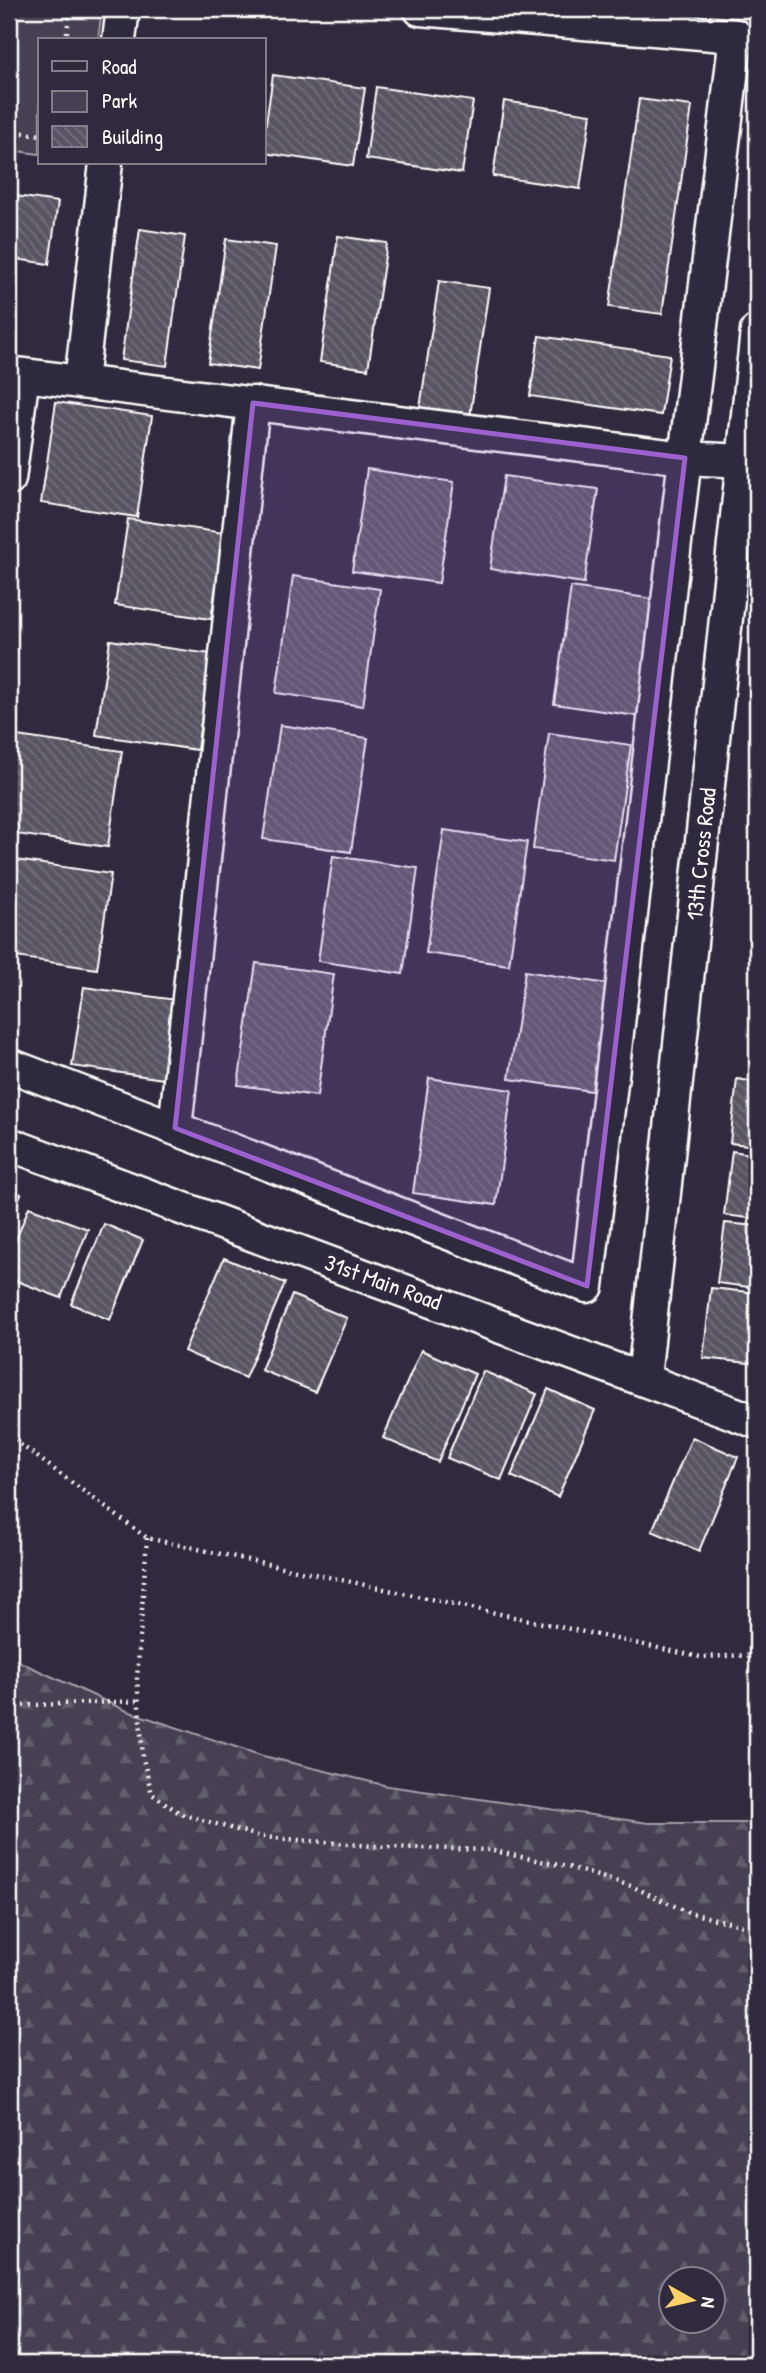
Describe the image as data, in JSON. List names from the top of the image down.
{
  "streets": {
    "street": ["13th Cross Road", "31st Main Road"]
  },
  "crossings": [
    ["13th Cross Road", "31st Main Road"]
  ],
  "legend": ["Road", "Park", "Building"],
  "north": "right"
}
